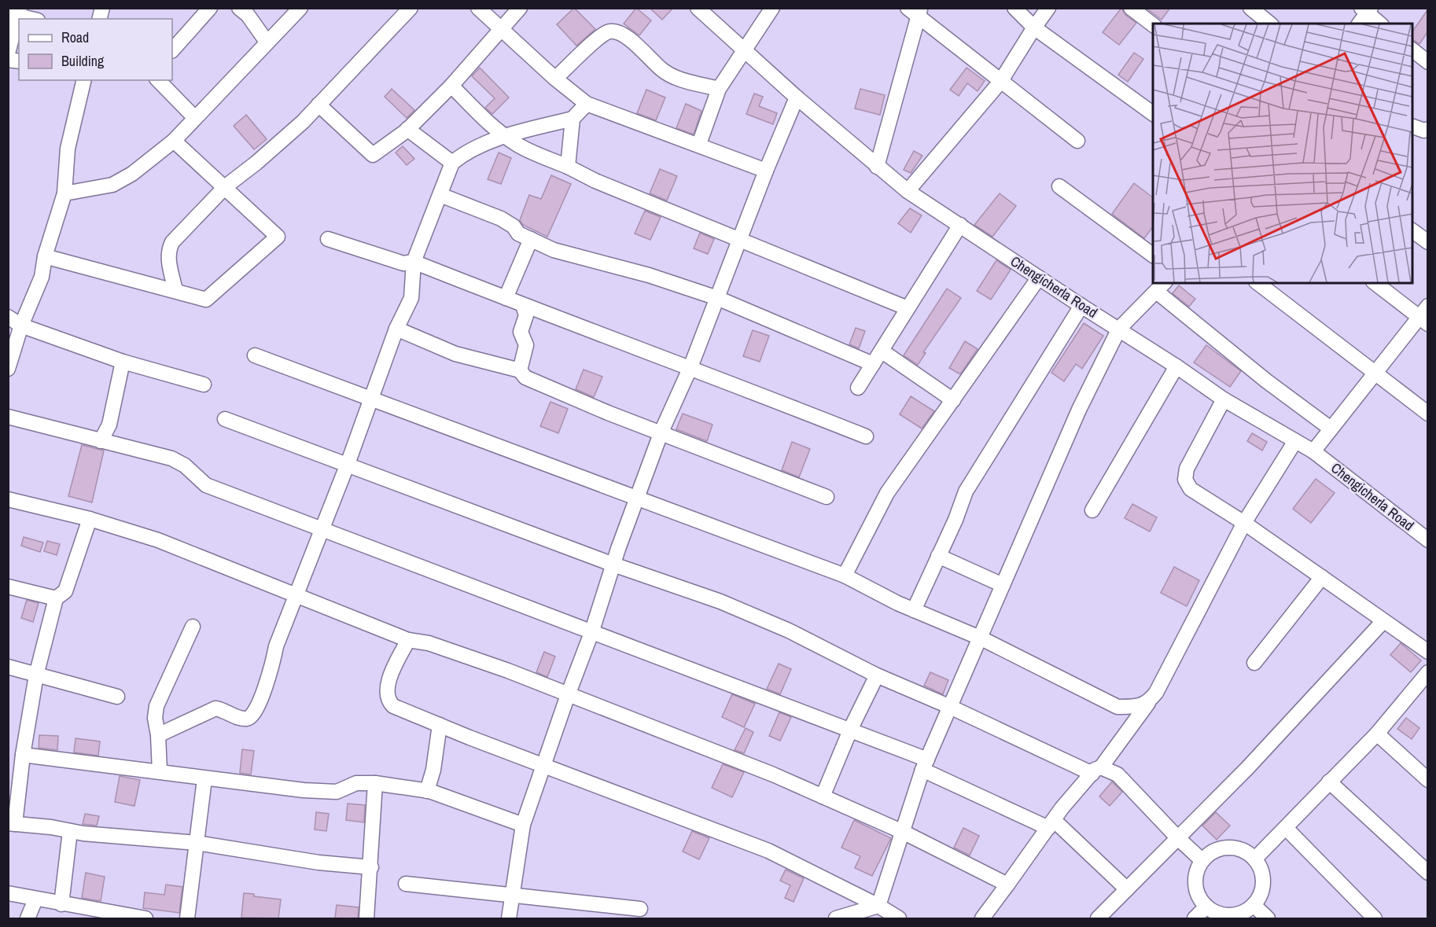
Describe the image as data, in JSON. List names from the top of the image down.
{
  "streets": {
    "street": ["Chengicherla Road"]
  },
  "legend": ["Road", "Building"]
}
